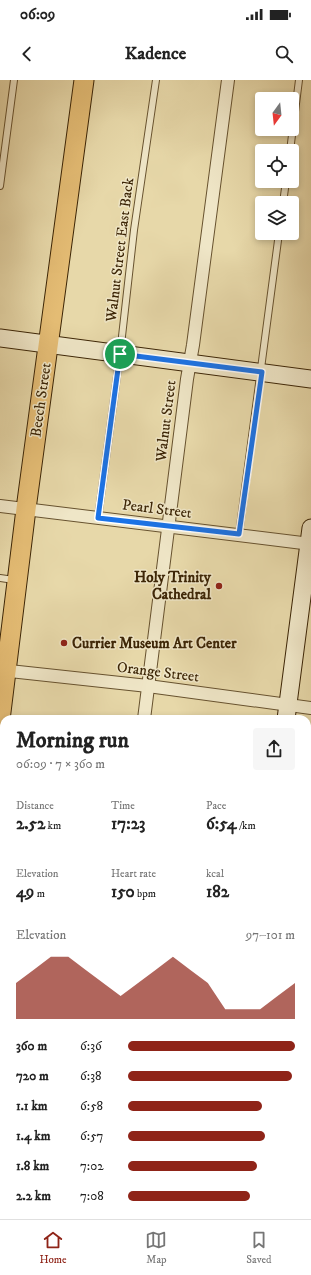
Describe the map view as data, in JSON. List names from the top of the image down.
{
  "streets": {
    "main road": ["Beech Street"],
    "street": ["Walnut Street", "Pearl Street", "Orange Street"],
    "lane": ["Walnut Street East Back"]
  },
  "crossings": [
    ["Walnut Street East Back", "Pearl Street"],
    ["Beech Street", "Pearl Street"],
    ["Beech Street", "Orange Street"],
    ["Walnut Street", "Pearl Street"],
    ["Walnut Street", "Orange Street"]
  ],
  "places": ["Holy Trinity Cathedral", "Currier Museum Art Center"],
  "north": "bottom",
  "page": {
    "status": "06:09",
    "header": "Kadence",
    "heading": ["Morning run", "06:09 · 7 × 360 m"],
    "stats": [
      ["Distance", "2.52 km"],
      ["Time", "17:23"],
      ["Pace", "6:54 /km"],
      ["Elevation", "49 m"],
      ["Heart rate", "150 bpm"],
      ["kcal", "182"]
    ],
    "chart": ["Elevation", "97–101 m"],
    "list": [
      {
        "name": "360 m",
        "note": "6:36"
      },
      {
        "name": "720 m",
        "note": "6:38"
      },
      {
        "name": "1.1 km",
        "note": "6:58"
      },
      {
        "name": "1.4 km",
        "note": "6:57"
      },
      {
        "name": "1.8 km",
        "note": "7:02"
      },
      {
        "name": "2.2 km",
        "note": "7:08"
      }
    ],
    "tabs": ["Home", "Map", "Saved"]
  }
}
